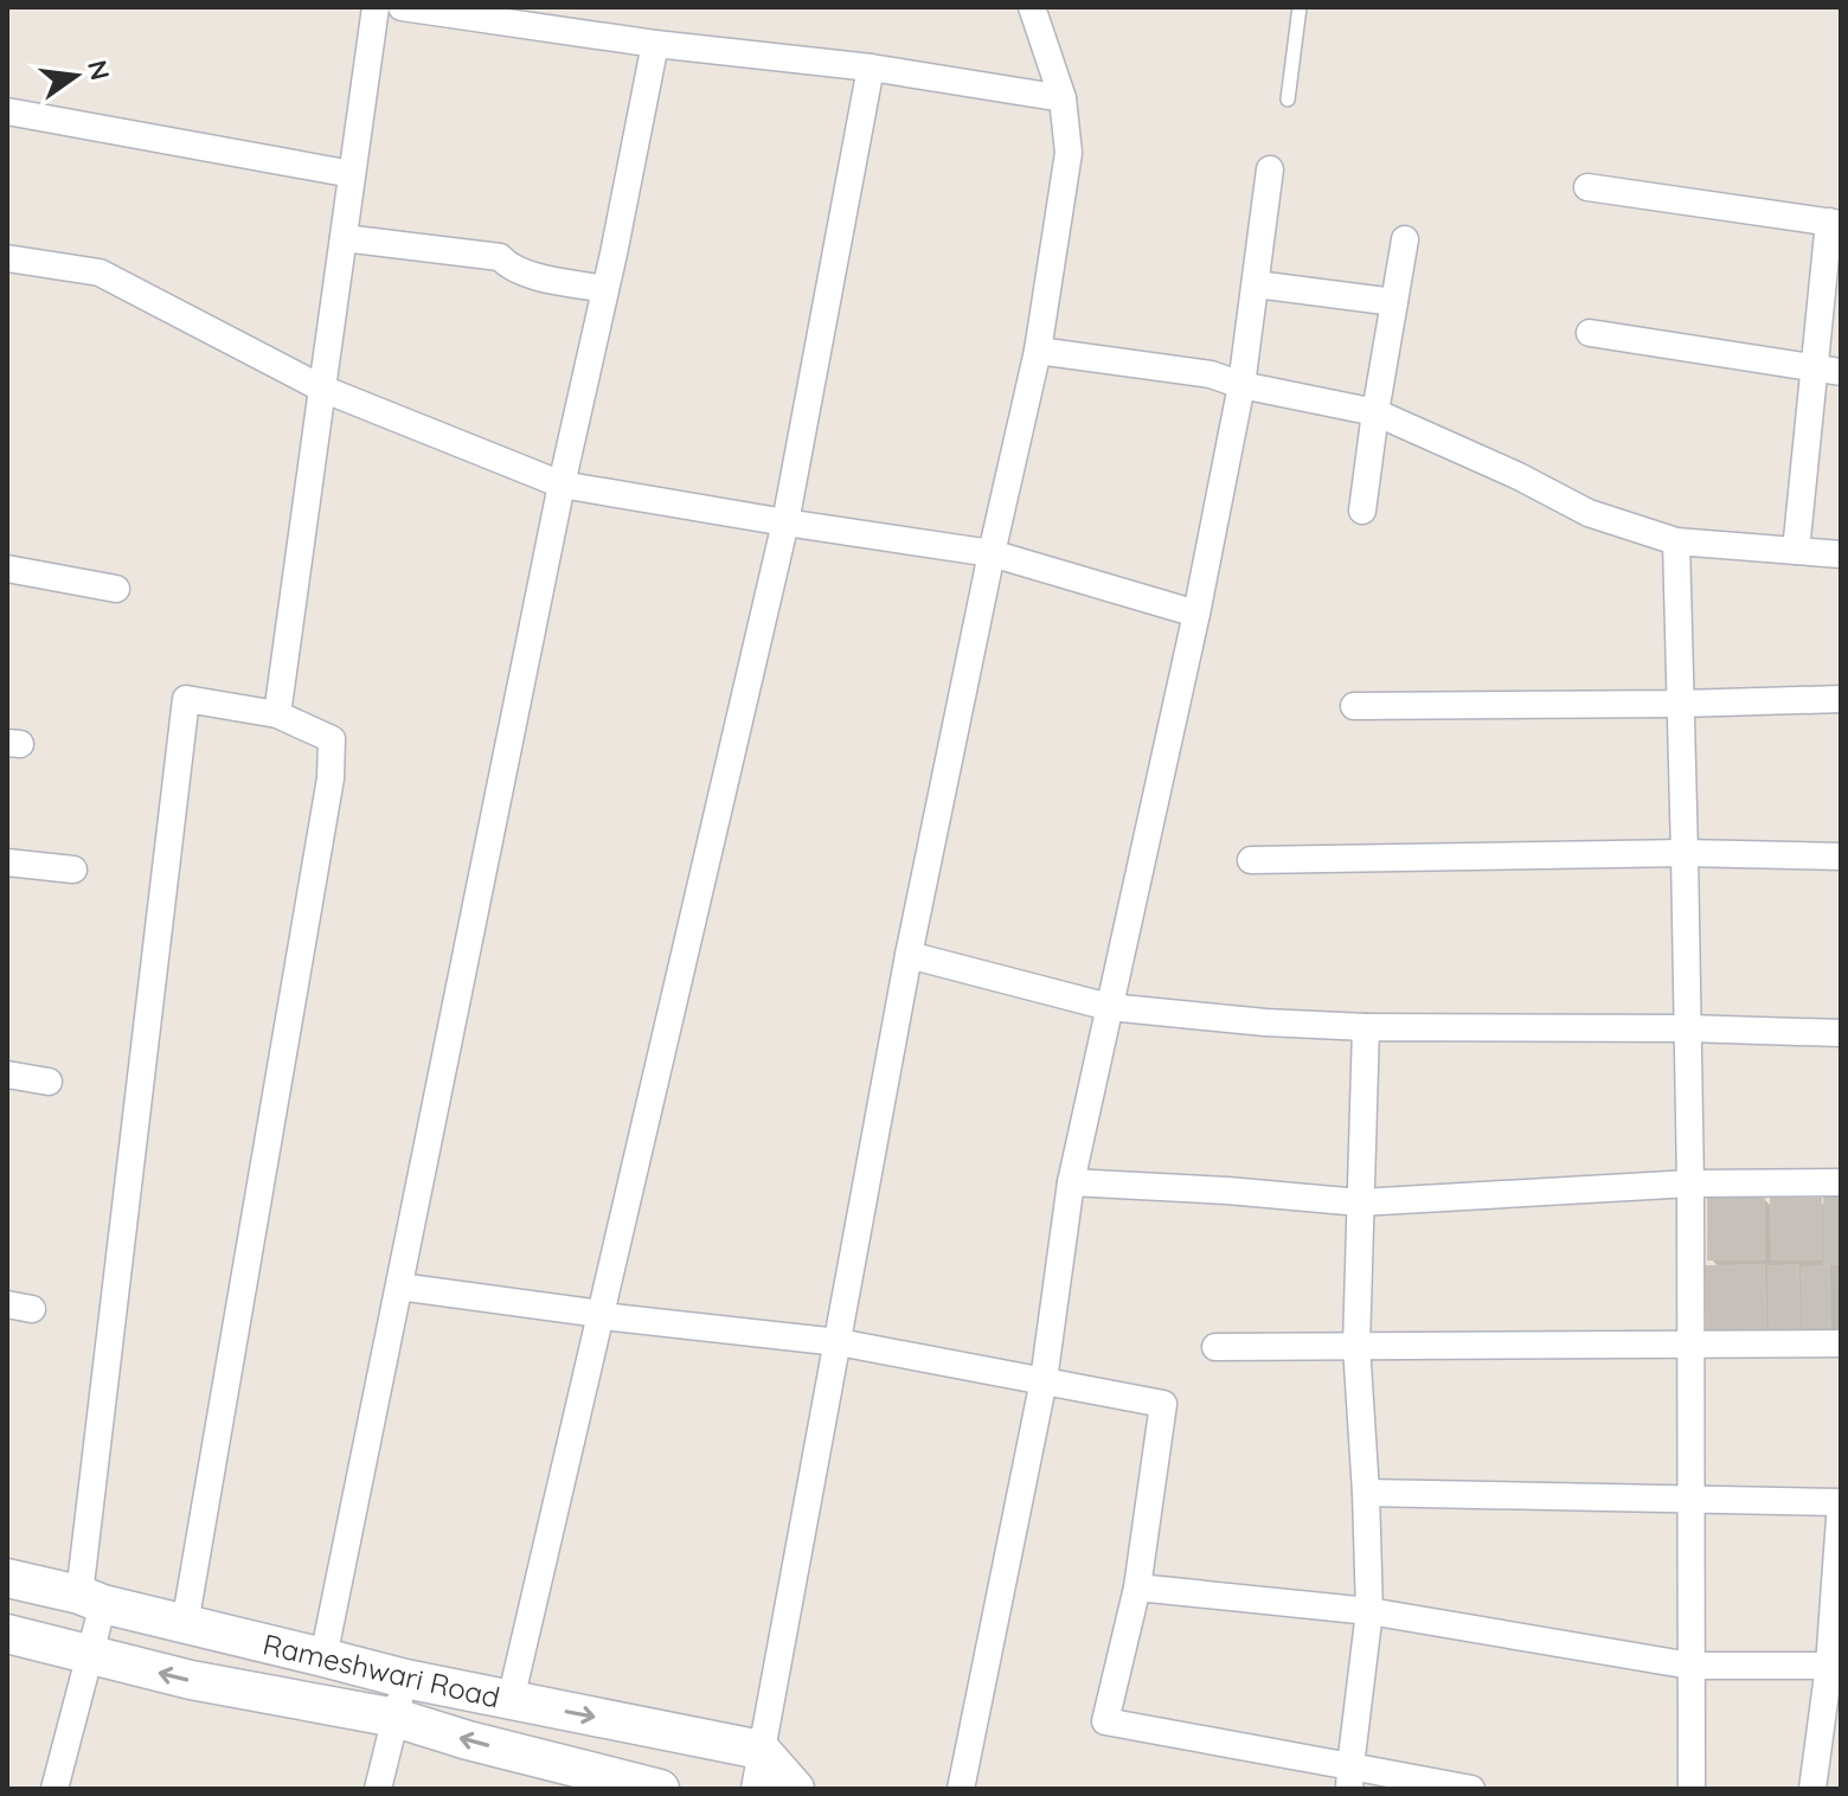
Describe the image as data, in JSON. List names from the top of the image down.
{
  "streets": {
    "main road": ["Rameshwari Road"]
  },
  "north": "right"
}
